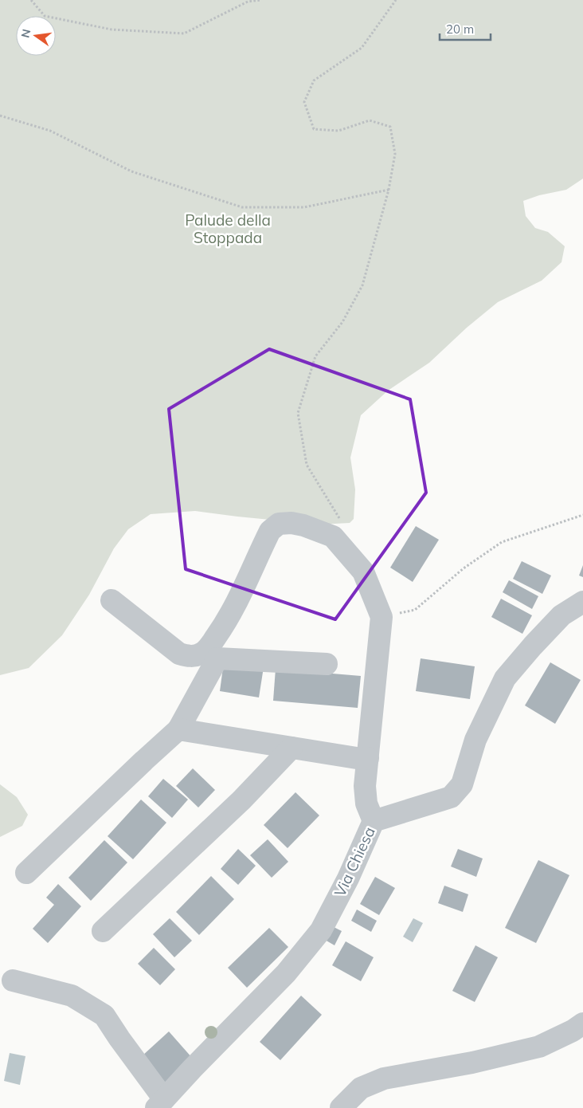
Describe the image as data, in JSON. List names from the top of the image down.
{
  "streets": {
    "street": ["Via Chiesa"]
  },
  "parks": ["Palude della Stoppada"],
  "scale_bar": "20 m",
  "north": "left"
}
